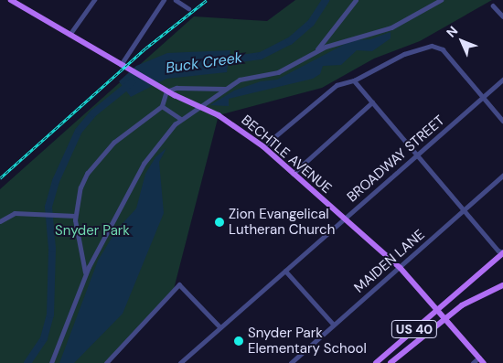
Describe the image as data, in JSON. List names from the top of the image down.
{
  "streets": {
    "main road": ["BECHTLE AVENUE", "US 40"],
    "street": ["BROADWAY STREET", "MAIDEN LANE"]
  },
  "crossings": [
    ["BECHTLE AVENUE", "BROADWAY STREET"],
    ["BECHTLE AVENUE", "MAIDEN LANE"],
    ["BECHTLE AVENUE", "US 40"]
  ],
  "water": ["Buck Creek"],
  "parks": ["Snyder Park"],
  "places": ["Zion Evangelical Lutheran Church", "Snyder Park Elementary School"],
  "north": "top left"
}
